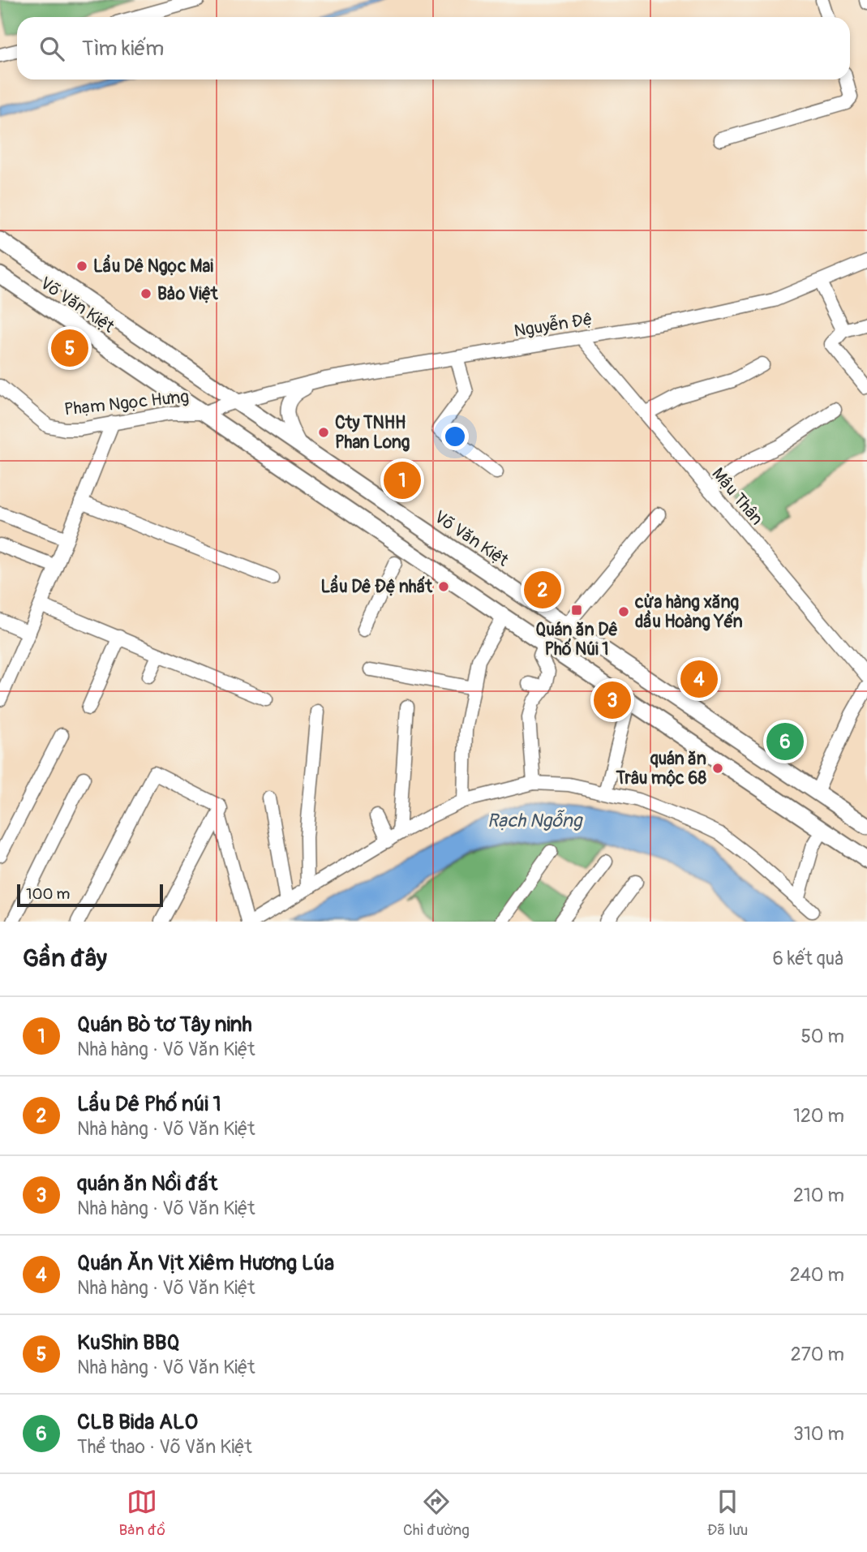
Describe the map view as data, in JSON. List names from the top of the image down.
{
  "streets": {
    "main road": ["Võ Văn Kiệt"],
    "street": ["Nguyễn Đệ", "Phạm Ngọc Hưng", "Mậu Thân"]
  },
  "crossings": [
    ["Võ Văn Kiệt", "Nguyễn Đệ"],
    ["Võ Văn Kiệt", "Phạm Ngọc Hưng"],
    ["Nguyễn Đệ", "Phạm Ngọc Hưng"],
    ["Nguyễn Đệ", "Mậu Thân"]
  ],
  "water": ["Rạch Ngỗng"],
  "places": {
    "other": [
      "Lẩu Dê Ngọc Mai",
      "Bảo Việt",
      "Cty TNHH Phan Long",
      "Lẩu Dê Đệ nhất",
      "cửa hàng xăng dầu Hoàng Yến",
      "quán ăn Trâu mộc 68"
    ],
    "transit": ["Quán ăn Dê Phố Núi 1"]
  },
  "scale_bar": "100 m",
  "page": {
    "search": "Tìm kiếm",
    "pins": [
      "5",
      "1",
      "2",
      "4",
      "3",
      "6"
    ],
    "scale": "100 m",
    "heading": ["Gần đây", "6 kết quả"],
    "list": [
      {
        "mark": "1",
        "name": "Quán Bò tơ Tây ninh",
        "note": "Nhà hàng · Võ Văn Kiệt",
        "value": "50 m"
      },
      {
        "mark": "2",
        "name": "Lẩu Dê Phố núi 1",
        "note": "Nhà hàng · Võ Văn Kiệt",
        "value": "120 m"
      },
      {
        "mark": "3",
        "name": "quán ăn Nồi đất",
        "note": "Nhà hàng · Võ Văn Kiệt",
        "value": "210 m"
      },
      {
        "mark": "4",
        "name": "Quán Ăn Vịt Xiêm Hương Lúa",
        "note": "Nhà hàng · Võ Văn Kiệt",
        "value": "240 m"
      },
      {
        "mark": "5",
        "name": "KuShin BBQ",
        "note": "Nhà hàng · Võ Văn Kiệt",
        "value": "270 m"
      },
      {
        "mark": "6",
        "name": "CLB Bida ALO",
        "note": "Thể thao · Võ Văn Kiệt",
        "value": "310 m"
      }
    ],
    "nav": ["Bản đồ", "Chỉ đường", "Đã lưu"]
  }
}
